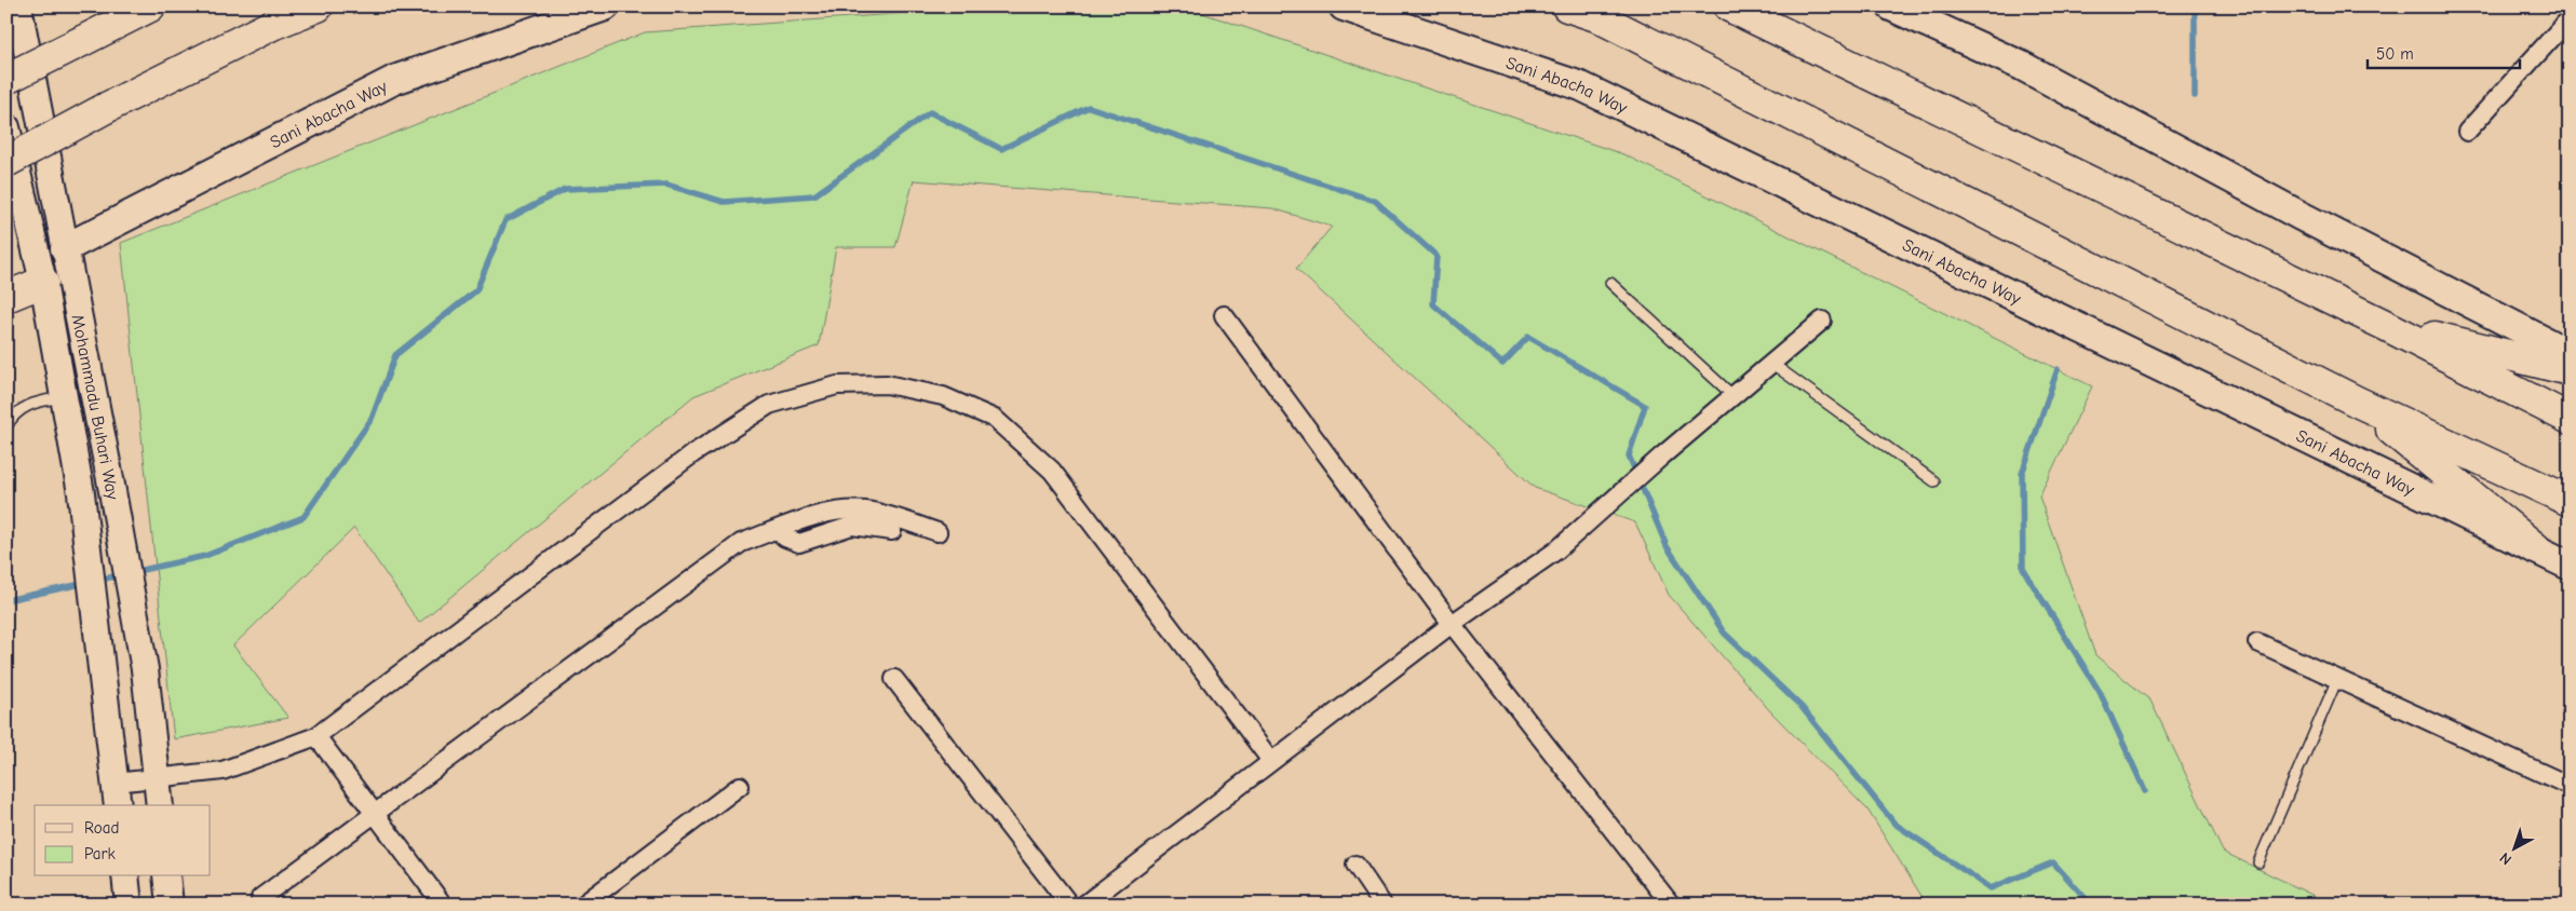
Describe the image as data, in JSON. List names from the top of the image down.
{
  "streets": {
    "main road": ["Sani Abacha Way", "Mohammadu Buhari Way"]
  },
  "crossings": [
    ["Sani Abacha Way", "Mohammadu Buhari Way"]
  ],
  "legend": ["Road", "Park"],
  "scale_bar": "50 m",
  "north": "bottom left"
}
